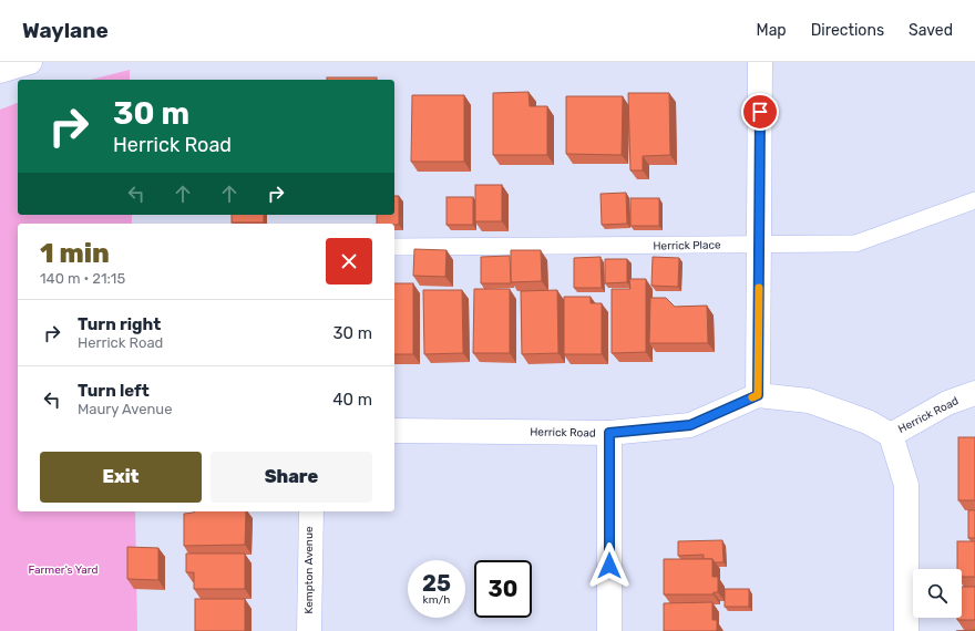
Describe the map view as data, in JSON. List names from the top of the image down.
{
  "streets": {
    "street": ["Herrick Road", "Kempton Avenue"],
    "lane": ["Herrick Place"]
  },
  "parks": ["Farmer's Yard"],
  "page": {
    "header": "Waylane",
    "nav": ["Map", "Directions", "Saved"],
    "turn": ["30 m", "Herrick Road"],
    "heading": ["1 min", "140 m · 21:15"],
    "list": [
      {
        "name": "Turn right",
        "note": "Herrick Road",
        "value": "30 m"
      },
      {
        "name": "Turn left",
        "note": "Maury Avenue",
        "value": "40 m"
      }
    ],
    "buttons": ["Exit", "Share"],
    "speed": "25 km/h",
    "limit": "30"
  }
}
